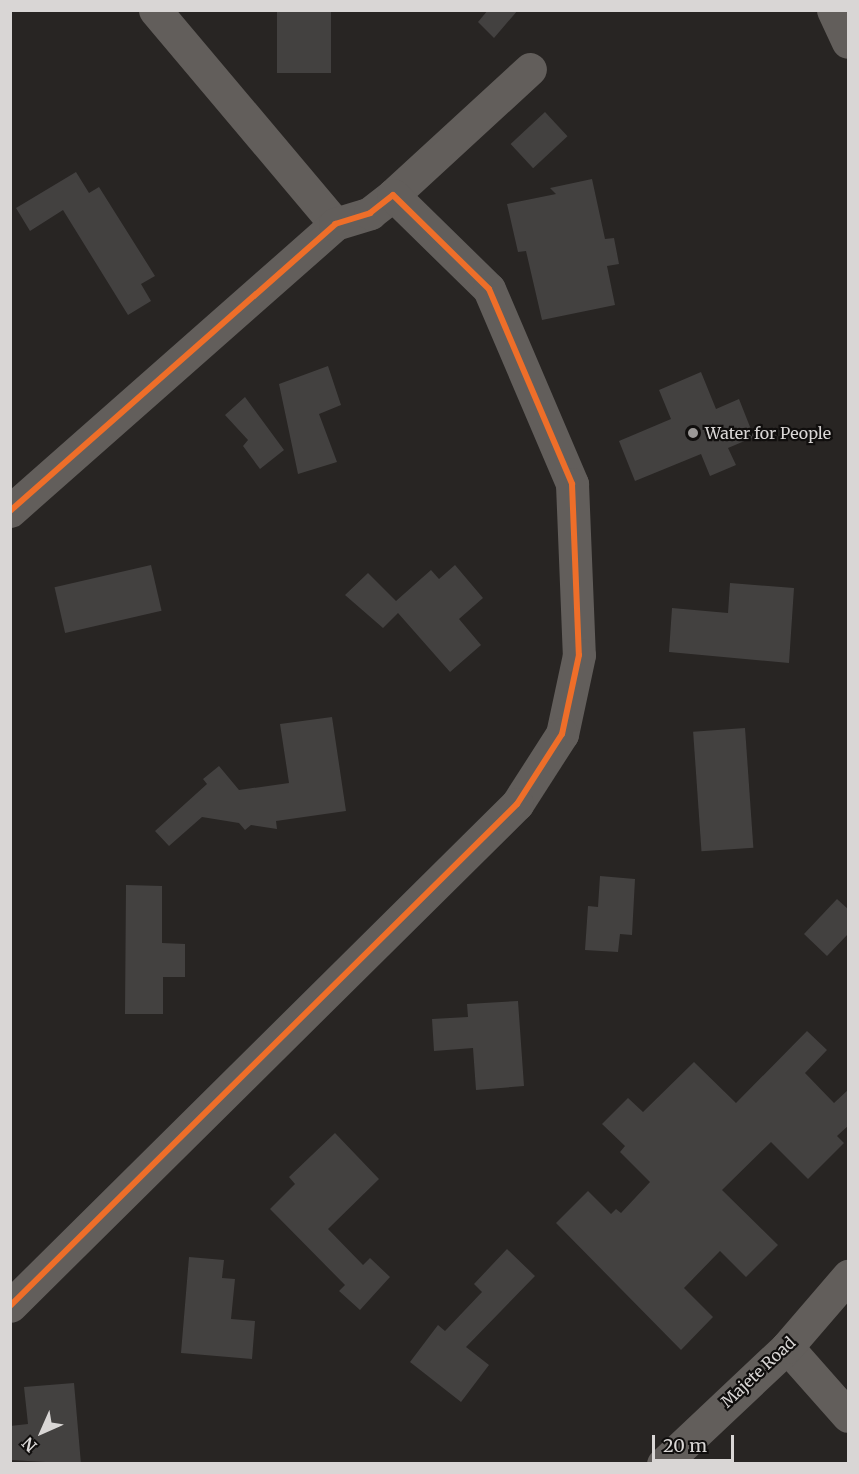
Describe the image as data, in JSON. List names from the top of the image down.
{
  "streets": {
    "street": ["Majete Road"]
  },
  "places": ["Water for People"],
  "scale_bar": "20 m",
  "north": "bottom left"
}
